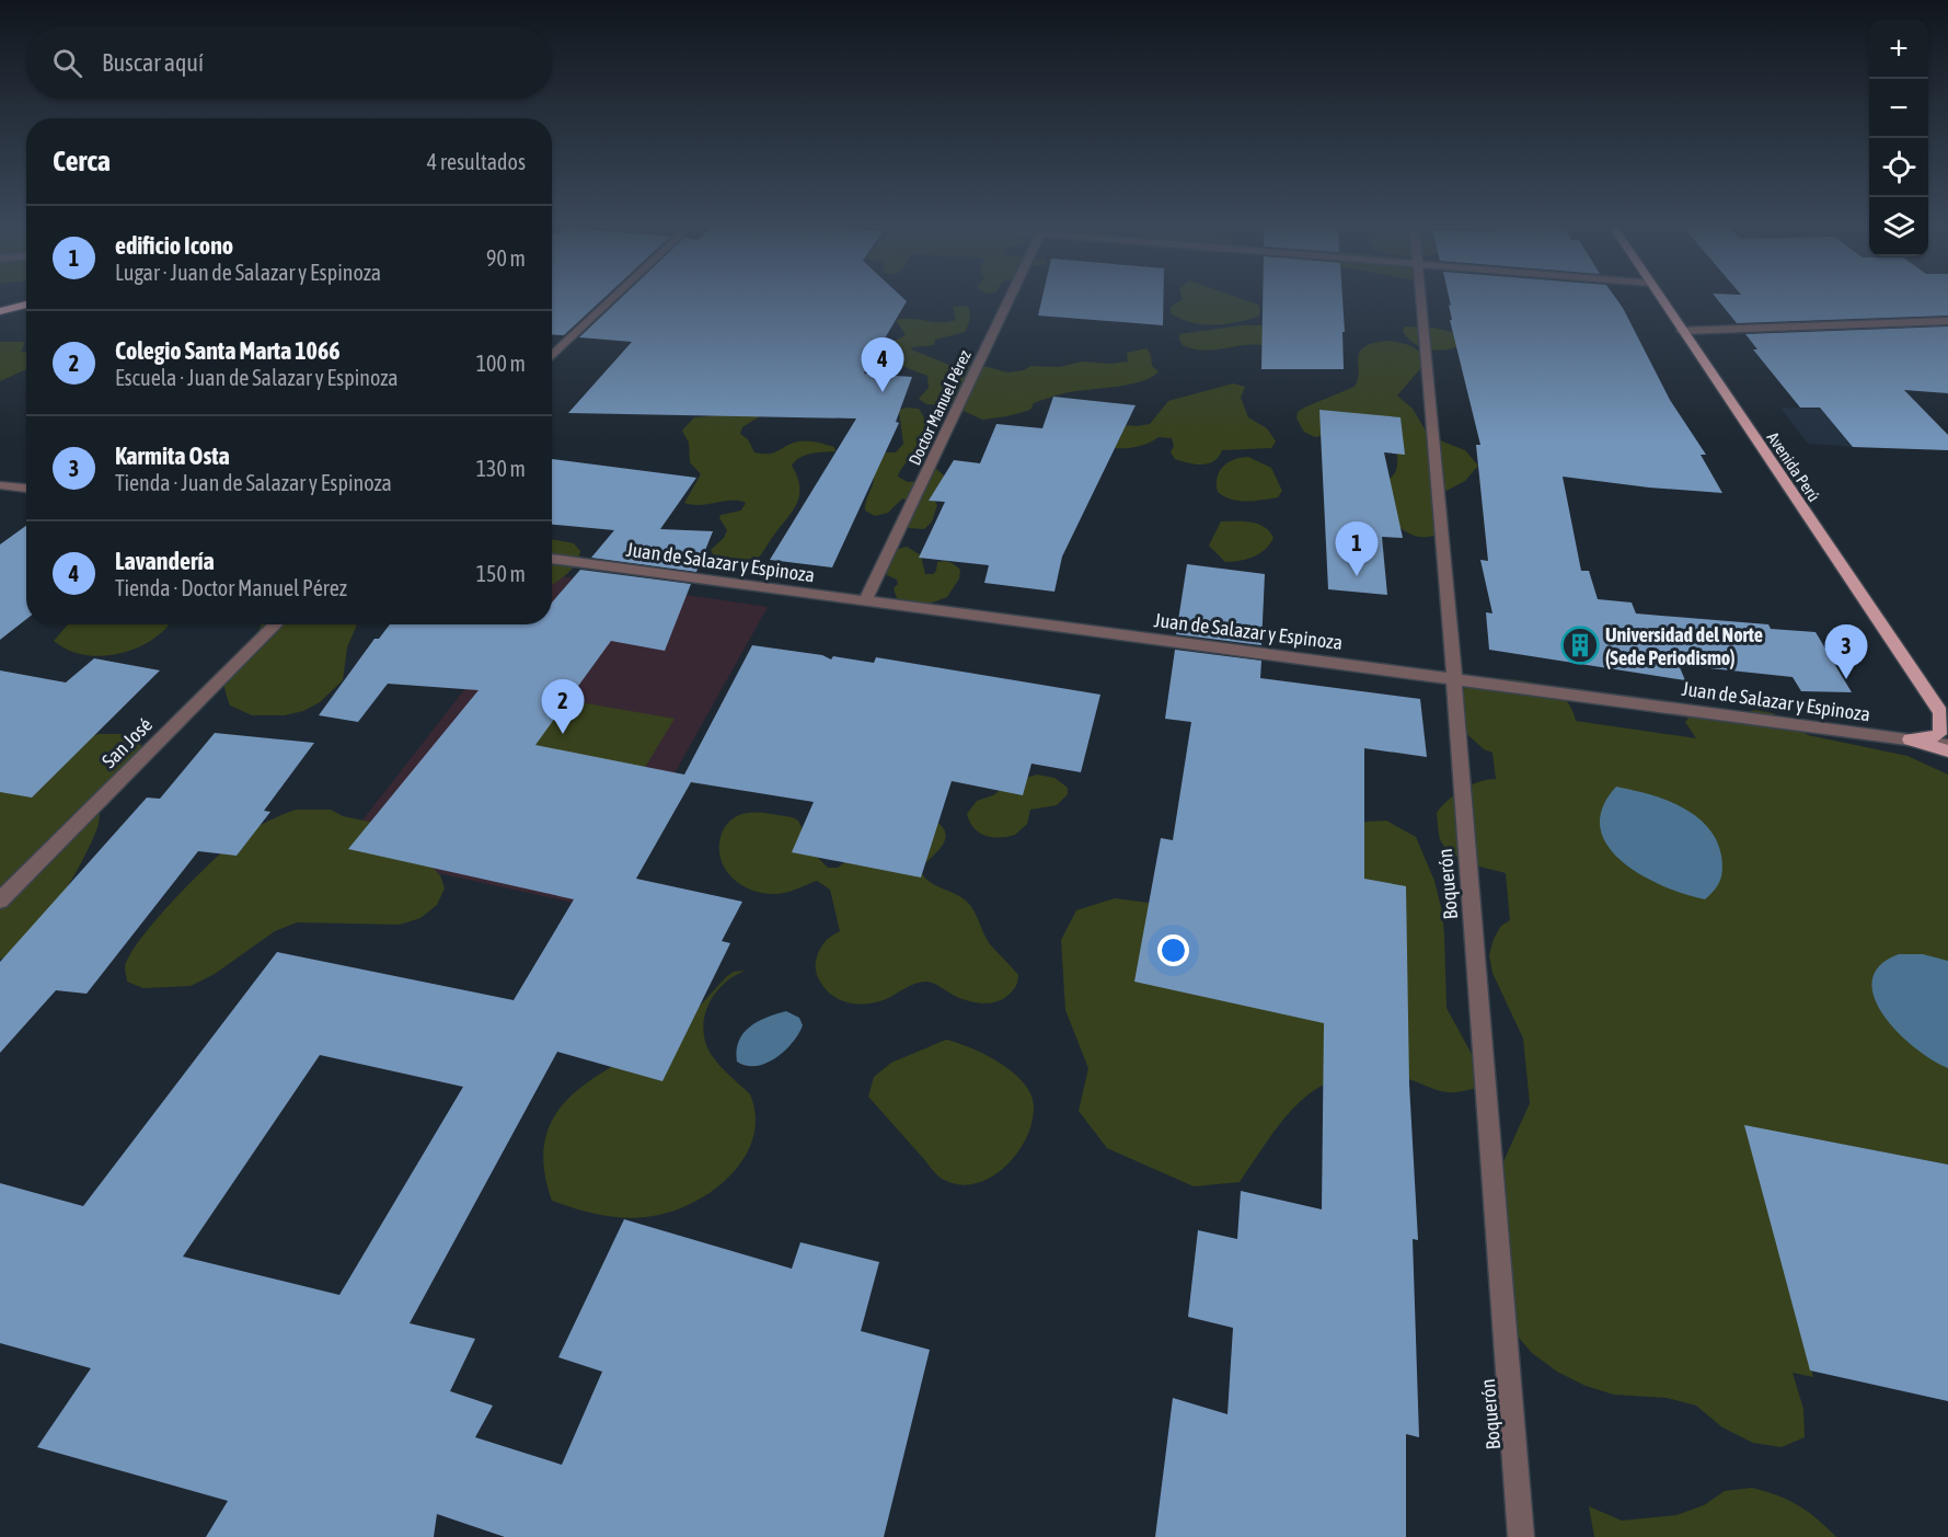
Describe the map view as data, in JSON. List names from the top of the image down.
{
  "streets": {
    "main road": ["Avenida Perú"],
    "street": [
      "Doctor Manuel Pérez",
      "Juan de Salazar y Espinoza",
      "San José",
      "Boquerón"
    ]
  },
  "crossings": [
    ["Doctor Manuel Pérez", "Juan de Salazar y Espinoza"],
    ["Juan de Salazar y Espinoza", "Boquerón"]
  ],
  "places": {
    "building": ["Universidad del Norte (Sede Periodismo)"]
  },
  "page": {
    "map_buttons": ["+", "−"],
    "search": "Buscar aquí",
    "heading": ["Cerca", "4 resultados"],
    "list": [
      {
        "mark": "1",
        "name": "edificio Icono",
        "note": "Lugar · Juan de Salazar y Espinoza",
        "value": "90 m"
      },
      {
        "mark": "2",
        "name": "Colegio Santa Marta 1066",
        "note": "Escuela · Juan de Salazar y Espinoza",
        "value": "100 m"
      },
      {
        "mark": "3",
        "name": "Karmita Osta",
        "note": "Tienda · Juan de Salazar y Espinoza",
        "value": "130 m"
      },
      {
        "mark": "4",
        "name": "Lavandería",
        "note": "Tienda · Doctor Manuel Pérez",
        "value": "150 m"
      }
    ],
    "pins": [
      "4",
      "1",
      "3",
      "2"
    ]
  }
}
